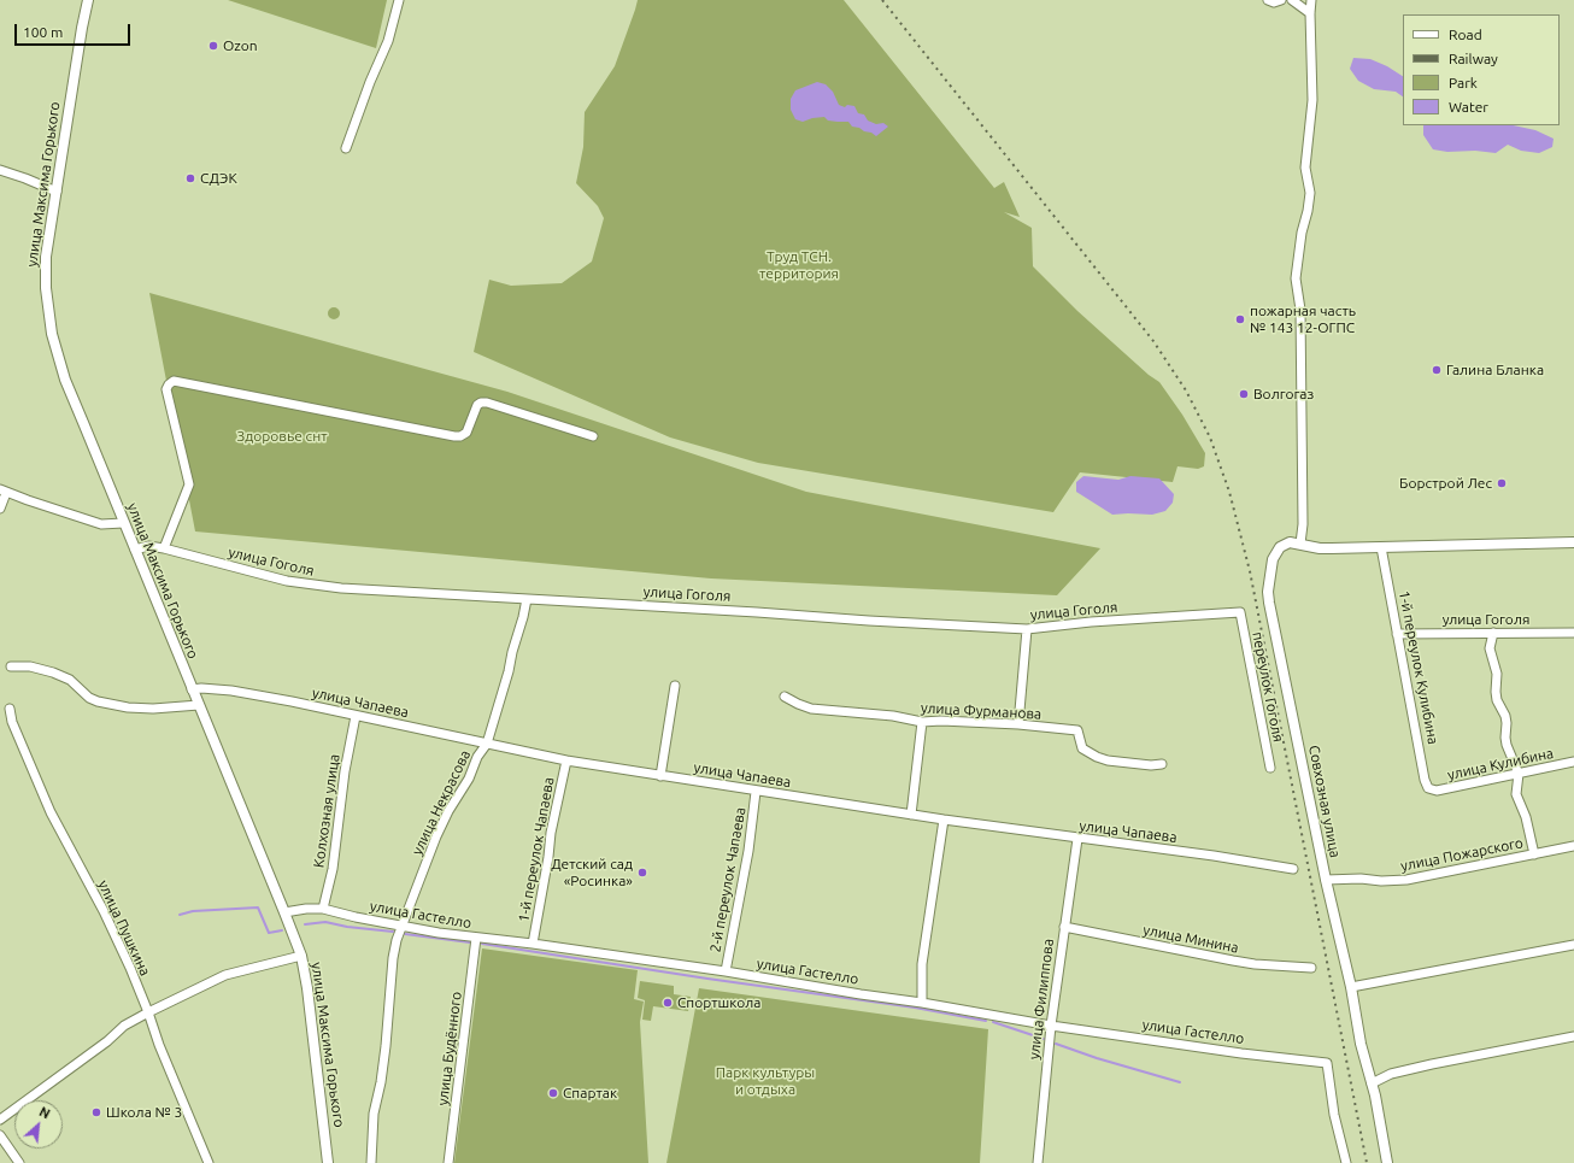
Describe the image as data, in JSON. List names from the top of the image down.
{
  "streets": {
    "street": [
      "улица Максима Горького",
      "улица Гоголя",
      "1-й переулок Кулибина",
      "переулок Гоголя",
      "улица Чапаева",
      "улица Фурманова",
      "улица Кулибина",
      "Совхозная улица",
      "улица Некрасова",
      "Колхозная улица",
      "1-й переулок Чапаева",
      "улица Пожарского",
      "2-й переулок Чапаева",
      "улица Гастелло",
      "улица Пушкина",
      "улица Минина",
      "улица Филиппова",
      "улица Будённого"
    ]
  },
  "crossings": [
    ["улица Максима Горького", "улица Гоголя"],
    ["улица Максима Горького", "улица Чапаева"],
    ["улица Максима Горького", "улица Гастелло"],
    ["улица Гоголя", "1-й переулок Кулибина"],
    ["улица Гоголя", "переулок Гоголя"],
    ["улица Гоголя", "улица Некрасова"],
    ["1-й переулок Кулибина", "улица Кулибина"],
    ["улица Чапаева", "улица Некрасова"],
    ["улица Чапаева", "Колхозная улица"],
    ["улица Чапаева", "1-й переулок Чапаева"],
    ["улица Чапаева", "2-й переулок Чапаева"],
    ["улица Чапаева", "улица Филиппова"],
    ["Совхозная улица", "улица Пожарского"],
    ["улица Некрасова", "улица Гастелло"],
    ["Колхозная улица", "улица Гастелло"],
    ["1-й переулок Чапаева", "улица Гастелло"],
    ["2-й переулок Чапаева", "улица Гастелло"],
    ["улица Гастелло", "улица Филиппова"],
    ["улица Гастелло", "улица Будённого"],
    ["улица Минина", "улица Филиппова"]
  ],
  "parks": ["Труд ТСН. территория", "Здоровье снт", "Парк культуры и отдыха"],
  "places": [
    "Ozon",
    "СДЭК",
    "пожарная часть № 143 12-ОГПС",
    "Галина Бланка",
    "Волгогаз",
    "Борстрой Лес",
    "Детский сад «Росинка»",
    "Спортшкола",
    "Спартак",
    "Школа № 3"
  ],
  "legend": [
    "Road",
    "Railway",
    "Park",
    "Water"
  ],
  "scale_bar": "100 m",
  "north": "top right"
}
